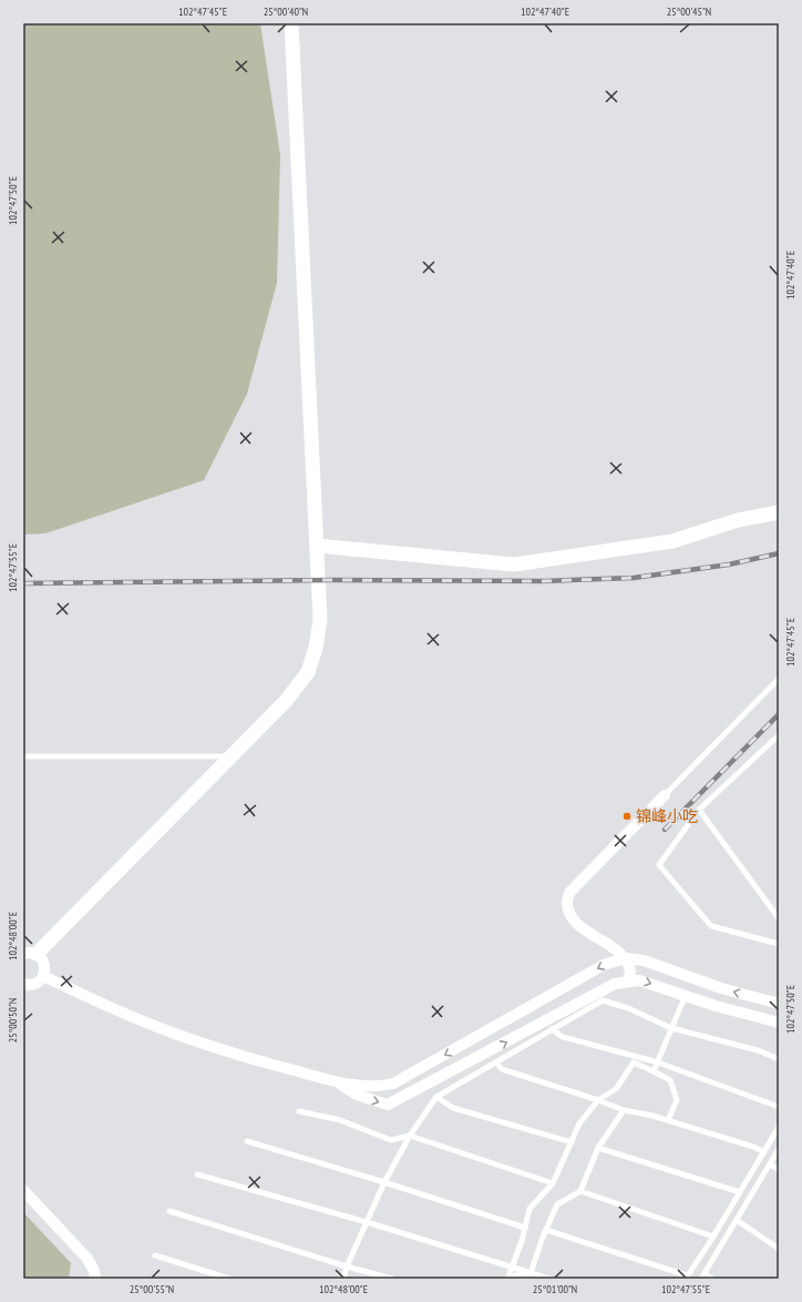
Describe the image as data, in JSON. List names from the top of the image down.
{
  "places": ["锦峰小吃"],
  "coordinates": [
    "102°47'45\"E",
    "25°00'40\"N",
    "102°47'40\"E",
    "25°00'45\"N",
    "102°47'50\"E",
    "102°47'55\"E",
    "102°48'00\"E",
    "25°00'50\"N",
    "25°00'55\"N",
    "25°01'00\"N"
  ]
}
